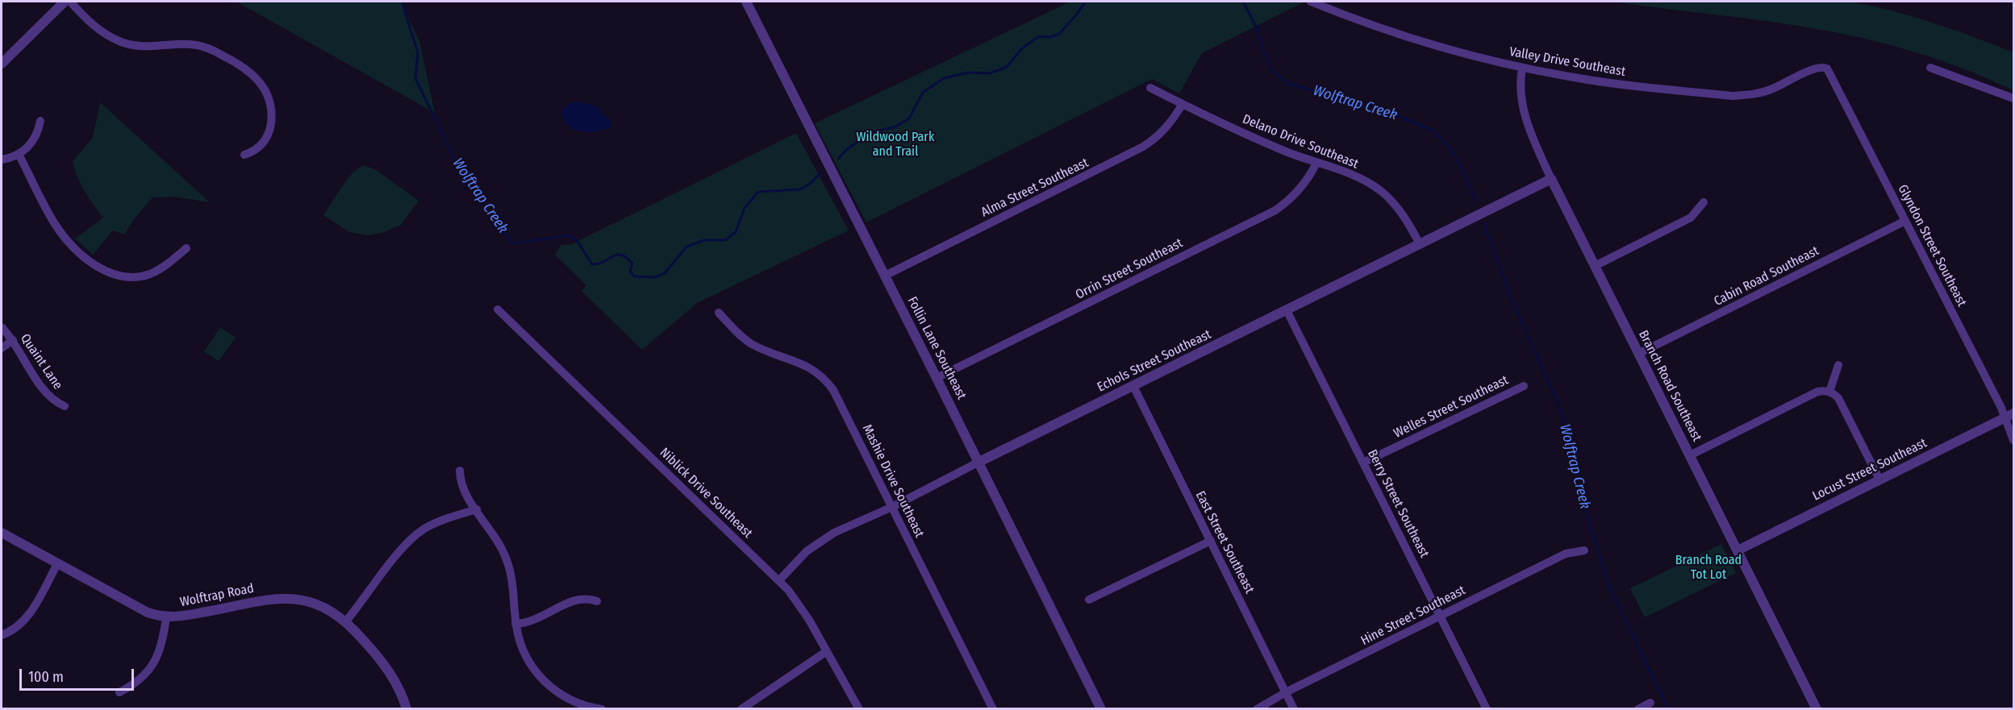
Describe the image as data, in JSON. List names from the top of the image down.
{
  "streets": {
    "street": [
      "Valley Drive Southeast",
      "Delano Drive Southeast",
      "Alma Street Southeast",
      "Glyndon Street Southeast",
      "Orrin Street Southeast",
      "Cabin Road Southeast",
      "Follin Lane Southeast",
      "Echols Street Southeast",
      "Quaint Lane",
      "Branch Road Southeast",
      "Welles Street Southeast",
      "Locust Street Southeast",
      "Mashie Drive Southeast",
      "Niblick Drive Southeast",
      "Berry Street Southeast",
      "East Street Southeast",
      "Wolftrap Road",
      "Hine Street Southeast"
    ]
  },
  "crossings": [
    ["Valley Drive Southeast", "Glyndon Street Southeast"],
    ["Valley Drive Southeast", "Branch Road Southeast"],
    ["Delano Drive Southeast", "Alma Street Southeast"],
    ["Delano Drive Southeast", "Orrin Street Southeast"],
    ["Delano Drive Southeast", "Echols Street Southeast"],
    ["Alma Street Southeast", "Follin Lane Southeast"],
    ["Glyndon Street Southeast", "Cabin Road Southeast"],
    ["Glyndon Street Southeast", "Locust Street Southeast"],
    ["Orrin Street Southeast", "Follin Lane Southeast"],
    ["Cabin Road Southeast", "Branch Road Southeast"],
    ["Follin Lane Southeast", "Echols Street Southeast"],
    ["Echols Street Southeast", "Branch Road Southeast"],
    ["Echols Street Southeast", "Mashie Drive Southeast"],
    ["Echols Street Southeast", "Niblick Drive Southeast"],
    ["Echols Street Southeast", "Berry Street Southeast"],
    ["Echols Street Southeast", "East Street Southeast"],
    ["Branch Road Southeast", "Locust Street Southeast"],
    ["Welles Street Southeast", "Berry Street Southeast"],
    ["Berry Street Southeast", "Hine Street Southeast"],
    ["East Street Southeast", "Hine Street Southeast"]
  ],
  "water": ["Wolftrap Creek"],
  "parks": ["Wildwood Park and Trail", "Branch Road Tot Lot"],
  "scale_bar": "100 m"
}
